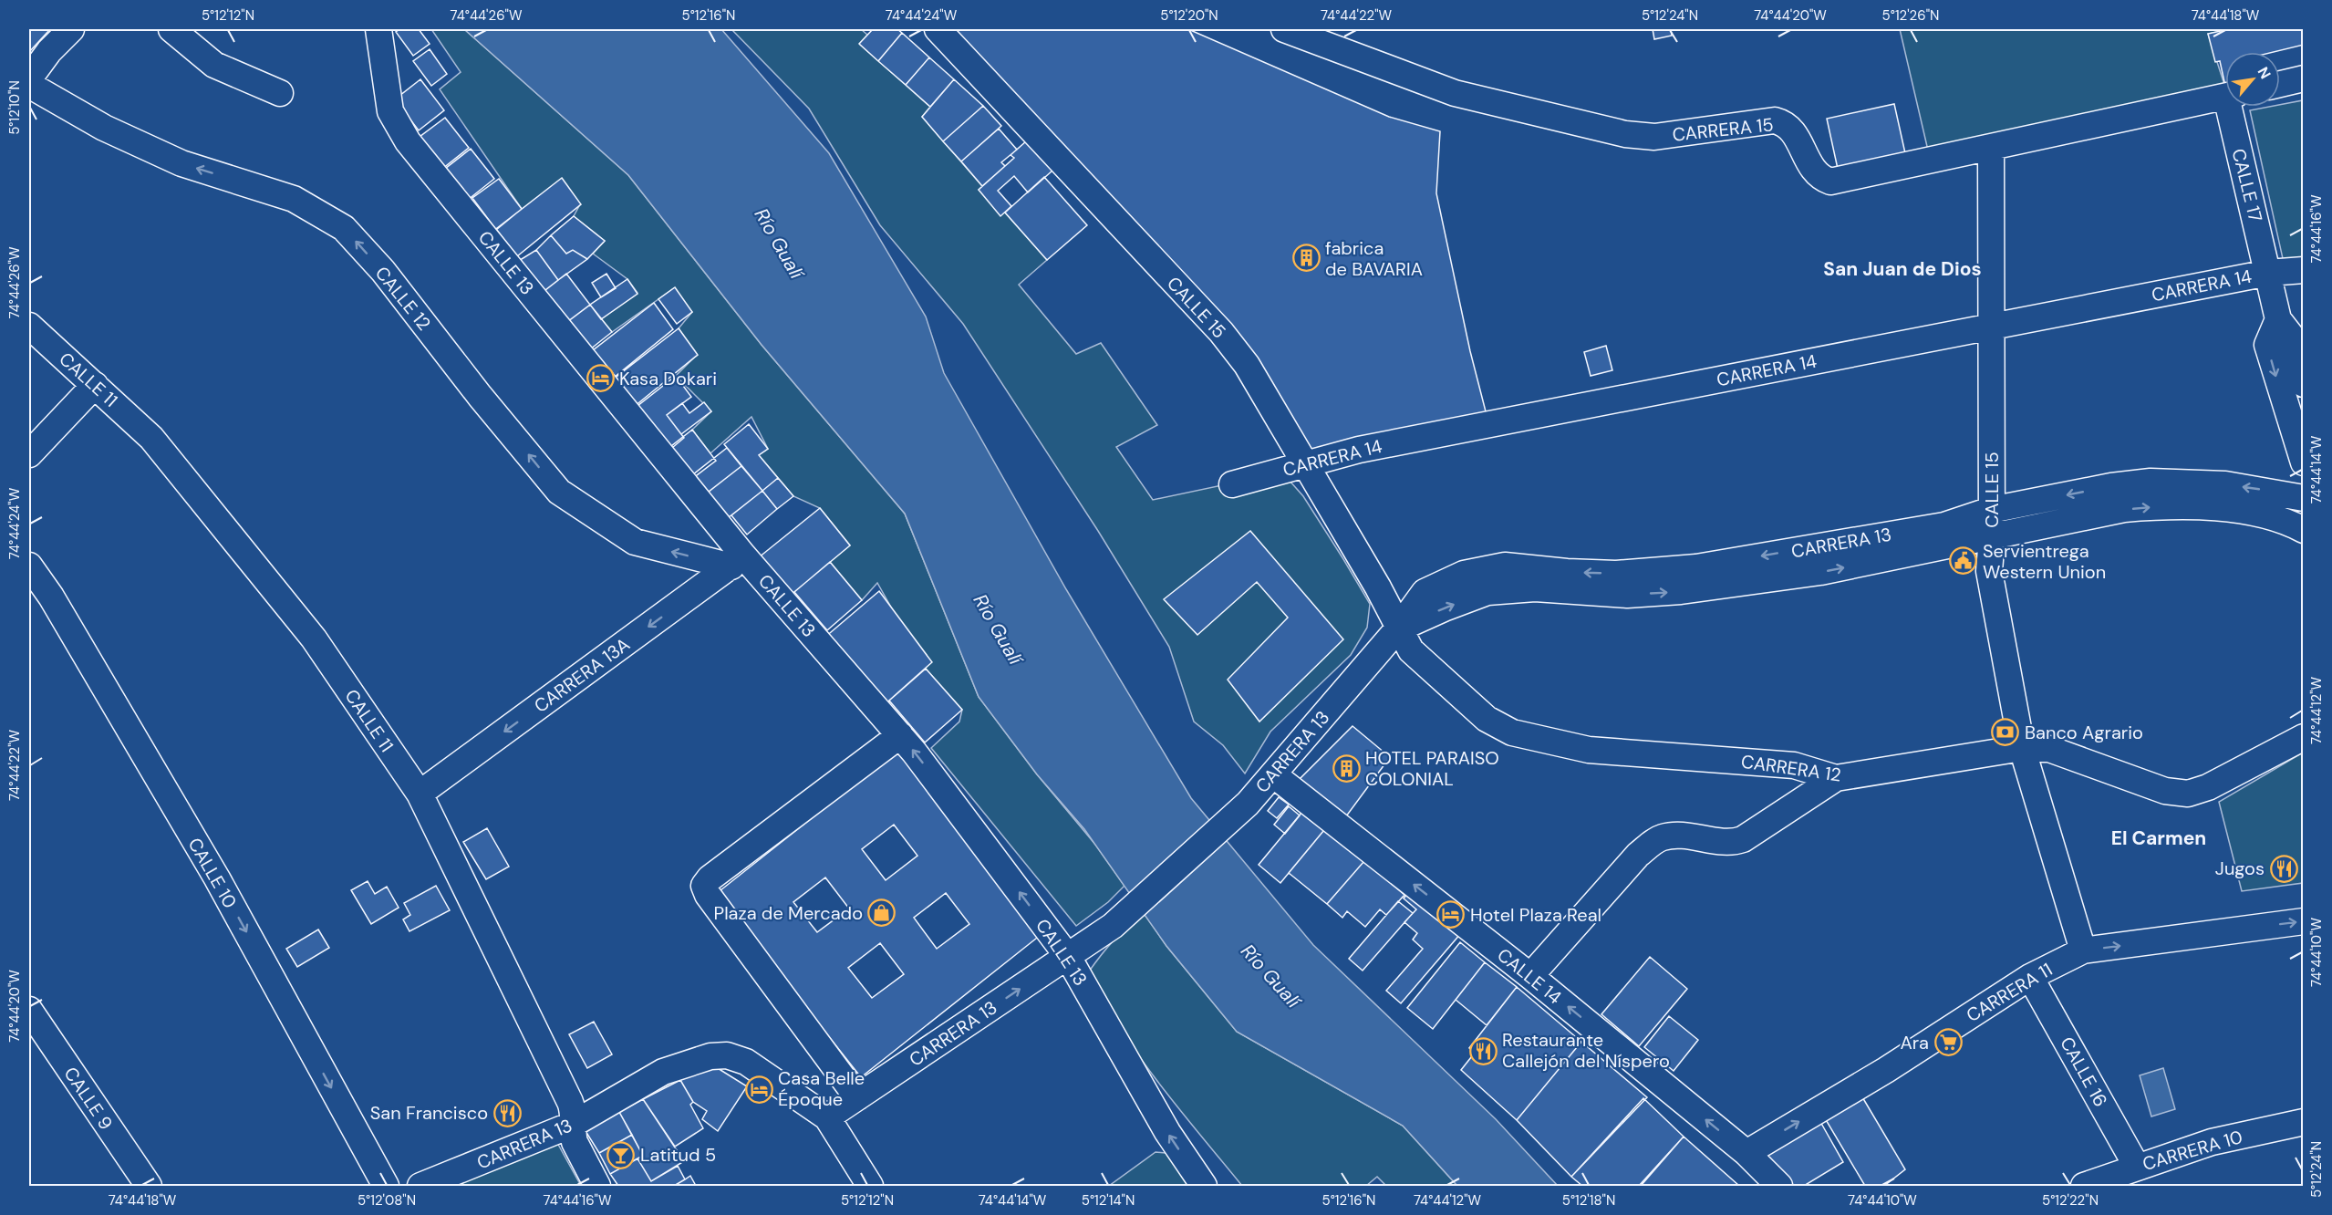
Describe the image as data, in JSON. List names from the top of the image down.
{
  "streets": {
    "street": [
      "CARRERA 15",
      "CALLE 17",
      "CALLE 13",
      "CARRERA 14",
      "CALLE 12",
      "CALLE 15",
      "CALLE 11",
      "CARRERA 13",
      "CARRERA 13A",
      "CARRERA 12",
      "CALLE 10",
      "CALLE 14",
      "CARRERA 11",
      "CALLE 16",
      "CALLE 9",
      "CARRERA 10"
    ]
  },
  "crossings": [
    ["CARRERA 15", "CALLE 15"],
    ["CALLE 17", "CARRERA 14"],
    ["CALLE 13", "CALLE 12"],
    ["CALLE 13", "CARRERA 13"],
    ["CALLE 13", "CARRERA 13A"],
    ["CARRERA 14", "CALLE 15"],
    ["CALLE 12", "CARRERA 13A"],
    ["CALLE 15", "CARRERA 13"],
    ["CALLE 15", "CARRERA 12"],
    ["CALLE 15", "CARRERA 11"],
    ["CALLE 11", "CARRERA 13"],
    ["CALLE 11", "CARRERA 13A"],
    ["CARRERA 13", "CARRERA 12"],
    ["CARRERA 13", "CALLE 14"],
    ["CALLE 14", "CARRERA 11"],
    ["CARRERA 11", "CALLE 16"],
    ["CALLE 16", "CARRERA 10"]
  ],
  "one_way": [
    "CALLE 13",
    "CALLE 12",
    "CARRERA 13A",
    "CALLE 10",
    "CALLE 14",
    "CARRERA 11"
  ],
  "districts": ["San Juan de Dios", "El Carmen"],
  "water": ["Río Gualí"],
  "places": {
    "building": ["fabrica de BAVARIA", "HOTEL PARAISO COLONIAL"],
    "hotel": ["Kasa Dokari", "Hotel Plaza Real", "Casa Belle Époque"],
    "public building": ["Servientrega Western Union"],
    "bank": ["Banco Agrario"],
    "restaurant": ["Jugos", "Restaurante Callejón del Níspero", "San Francisco"],
    "shop": ["Plaza de Mercado"],
    "supermarket": ["Ara"],
    "bar": ["Latitud 5"]
  },
  "north": "top right",
  "coordinates": [
    "5°12'12\"N",
    "74°44'26\"W",
    "5°12'16\"N",
    "74°44'24\"W",
    "5°12'20\"N",
    "74°44'22\"W",
    "5°12'24\"N",
    "74°44'20\"W",
    "5°12'26\"N",
    "74°44'18\"W",
    "5°12'10\"N",
    "74°44'16\"W",
    "74°44'14\"W",
    "74°44'12\"W",
    "74°44'10\"W",
    "5°12'08\"N",
    "5°12'14\"N",
    "5°12'18\"N",
    "5°12'22\"N"
  ]
}
